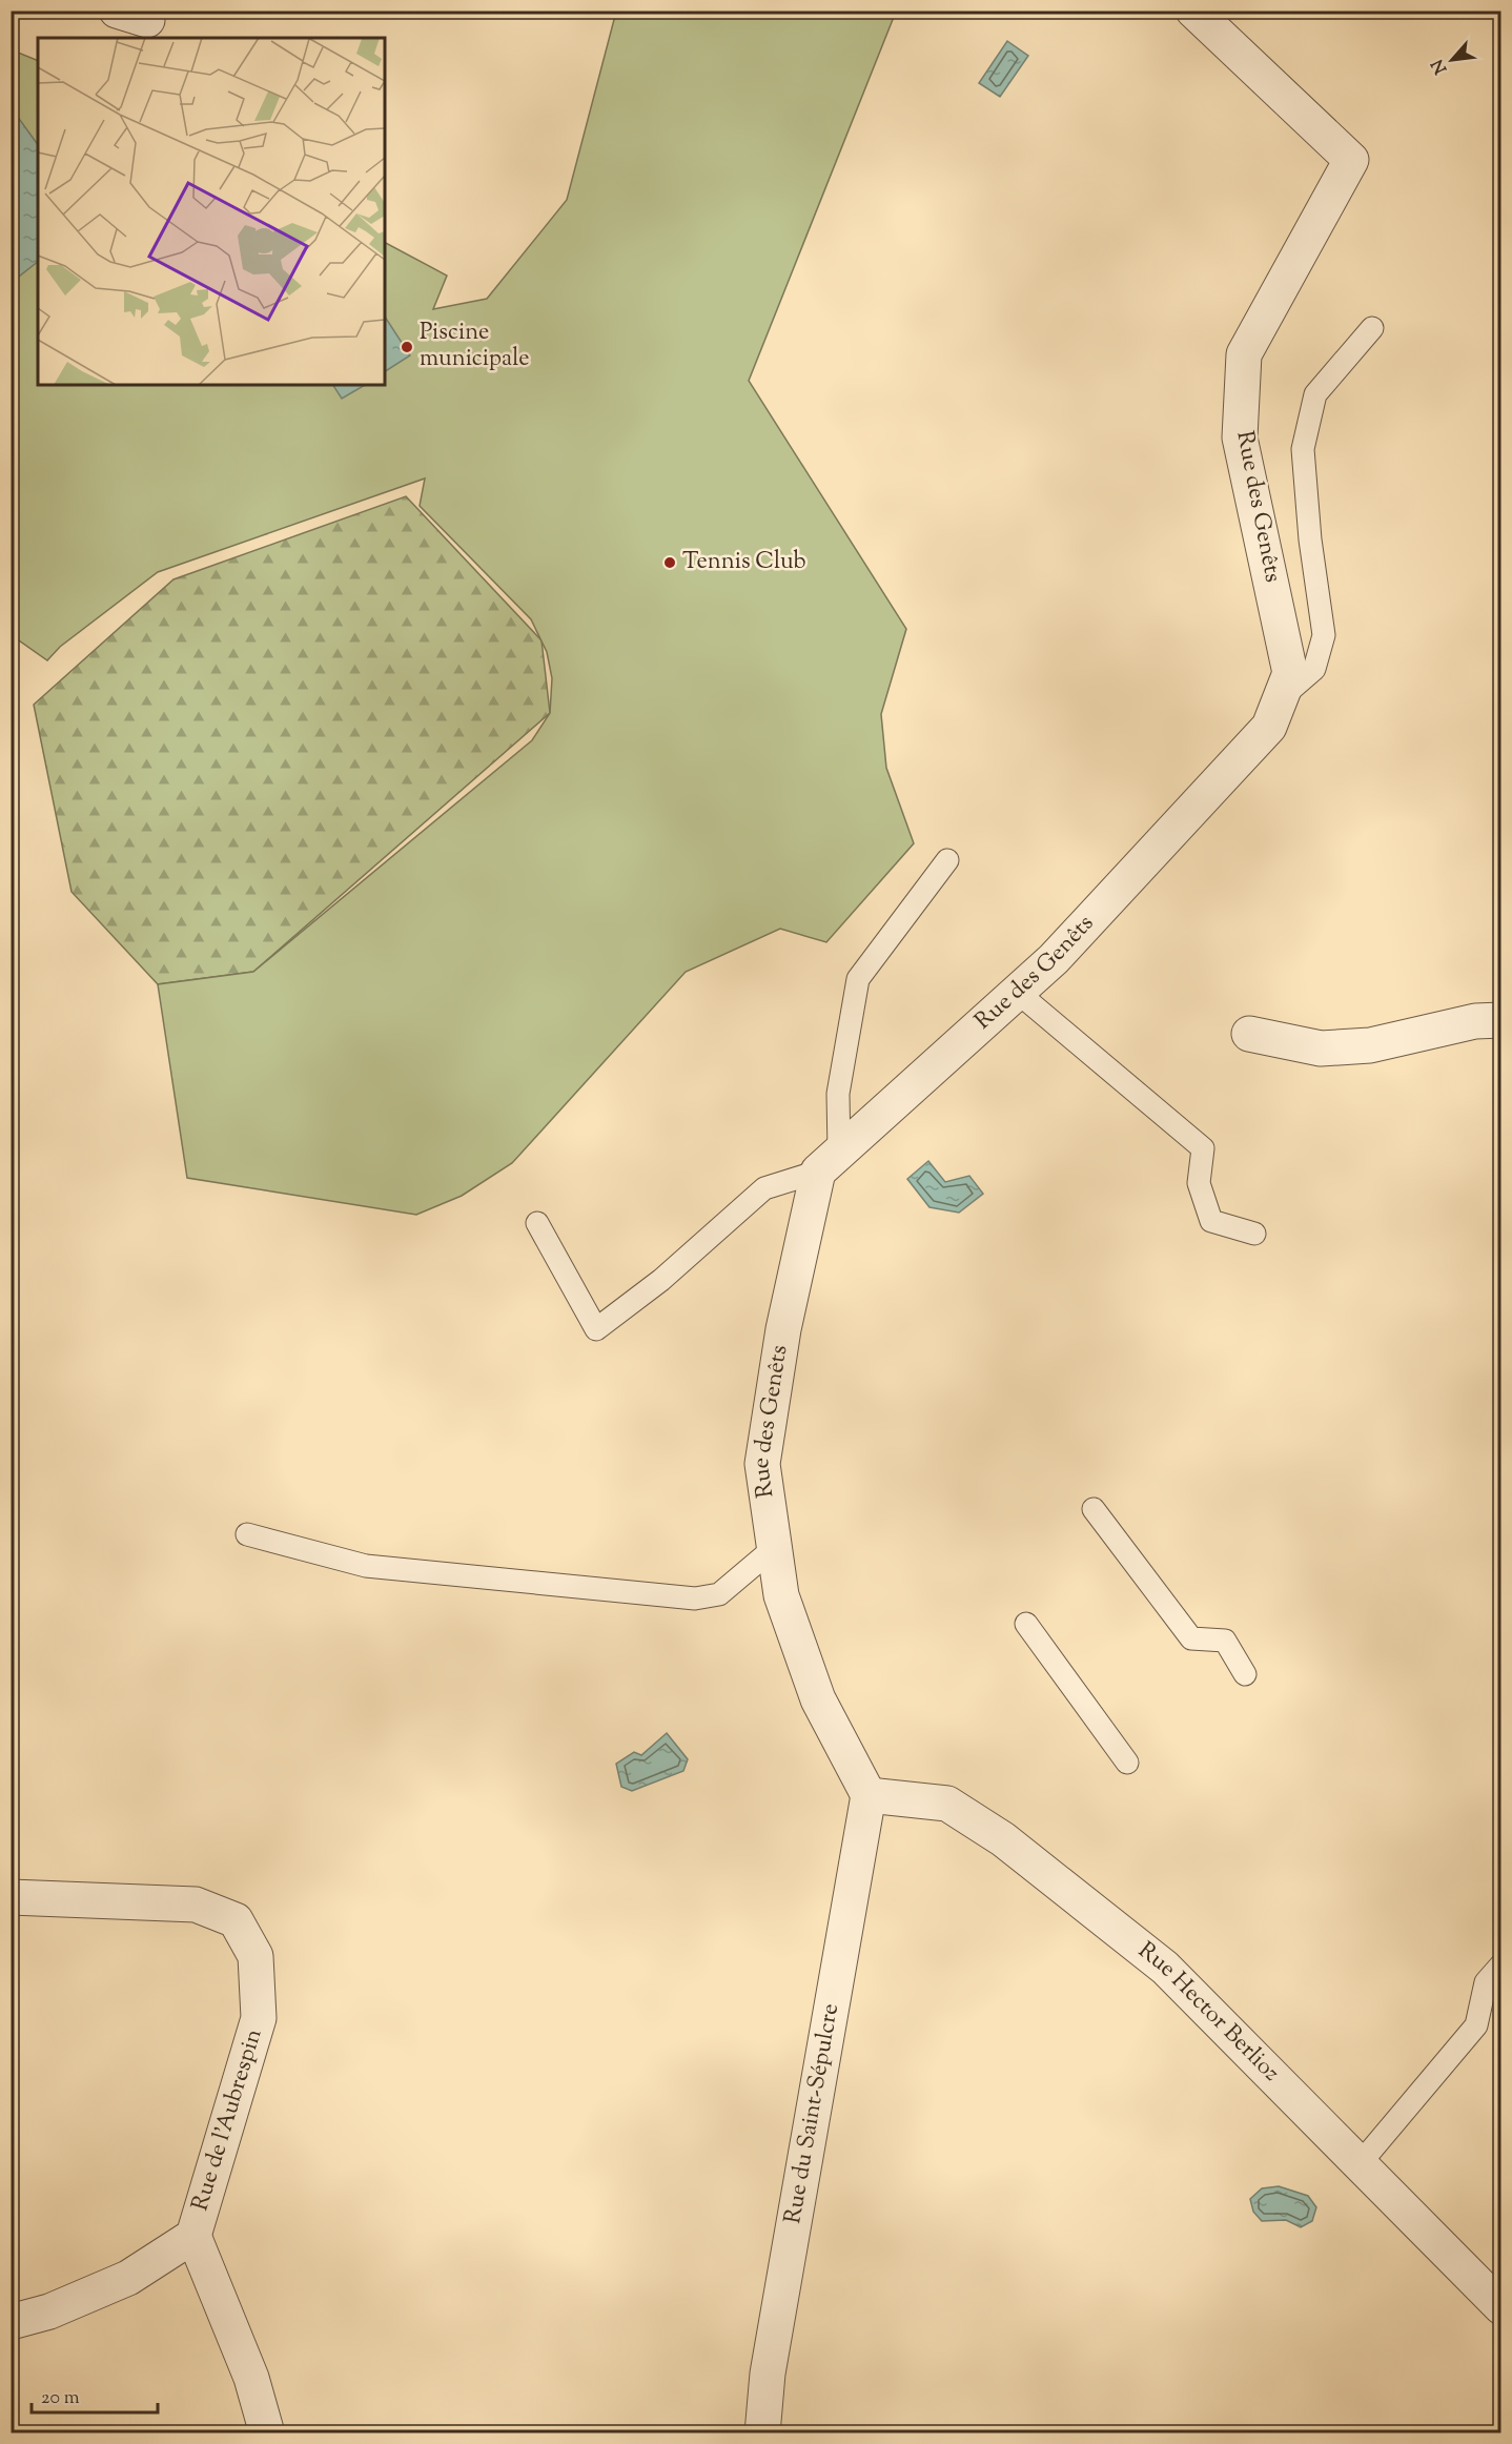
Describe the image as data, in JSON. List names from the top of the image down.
{
  "streets": {
    "street": [
      "Rue des Genêts",
      "Rue Hector Berlioz",
      "Rue du Saint-Sépulcre",
      "Rue de l'Aubrespin"
    ]
  },
  "crossings": [
    ["Rue des Genêts", "Rue Hector Berlioz"],
    ["Rue des Genêts", "Rue du Saint-Sépulcre"],
    ["Rue Hector Berlioz", "Rue du Saint-Sépulcre"]
  ],
  "places": ["Piscine municipale", "Tennis Club"],
  "scale_bar": "20 m",
  "north": "bottom left"
}
